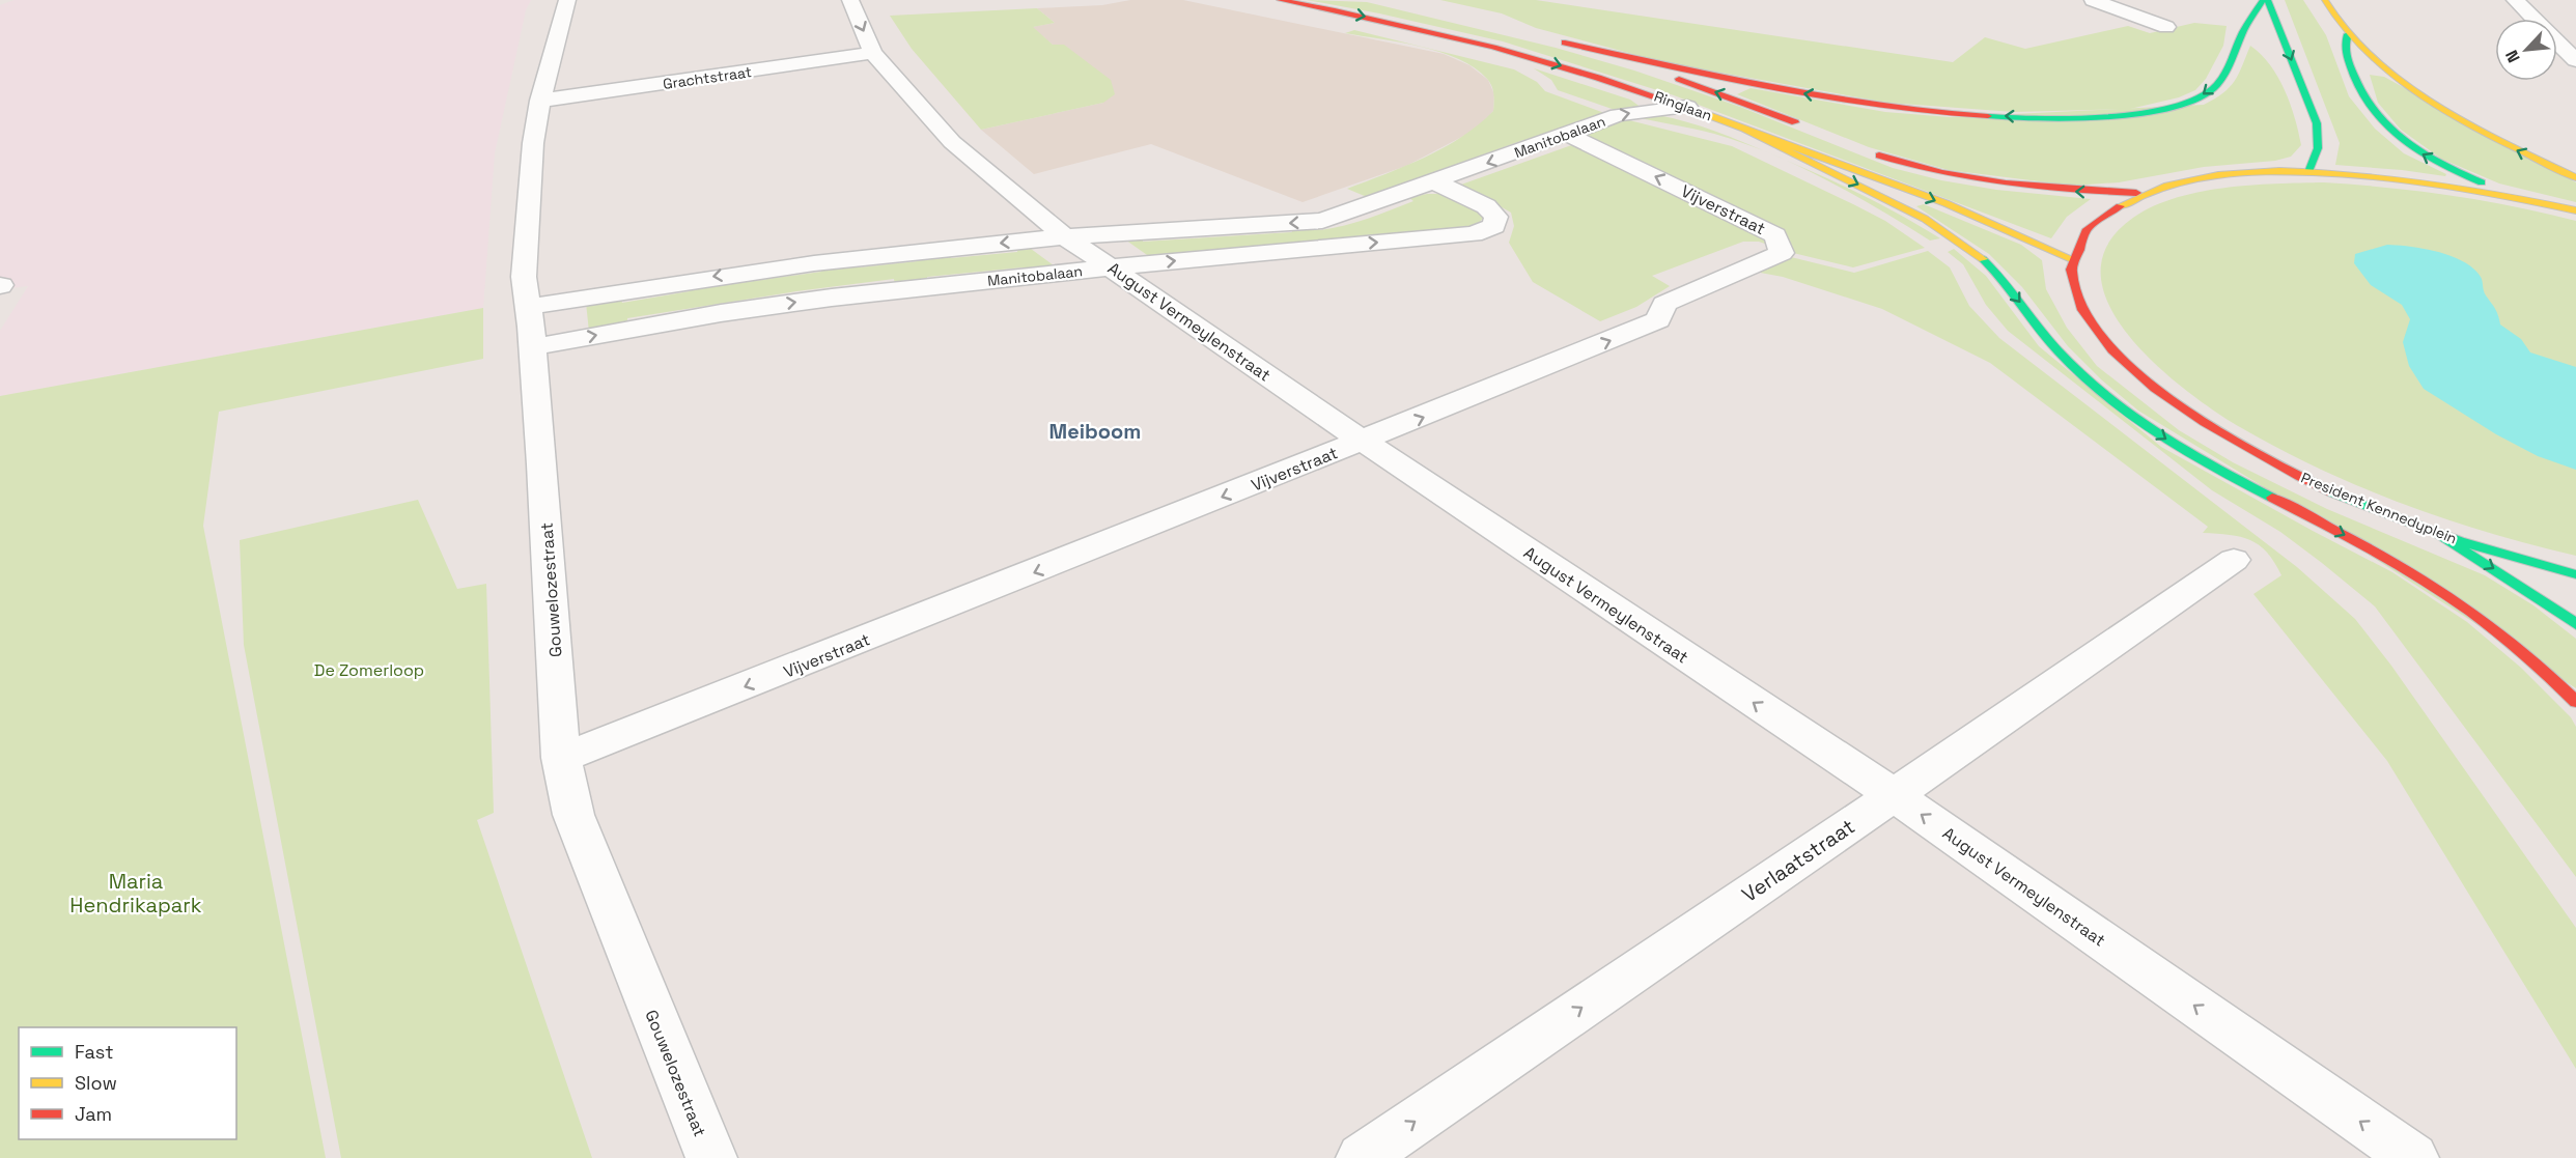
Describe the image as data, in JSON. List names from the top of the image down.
{
  "streets": {
    "main road": ["Ringlaan", "President Kennedyplein"],
    "street": [
      "Grachtstraat",
      "Manitobalaan",
      "Vijverstraat",
      "August Vermeylenstraat",
      "Gouwelozestraat",
      "Verlaatstraat"
    ]
  },
  "crossings": [
    ["Grachtstraat", "August Vermeylenstraat"],
    ["Grachtstraat", "Gouwelozestraat"],
    ["Ringlaan", "Manitobalaan"],
    ["Ringlaan", "President Kennedyplein"],
    ["Manitobalaan", "Vijverstraat"],
    ["Manitobalaan", "August Vermeylenstraat"],
    ["Manitobalaan", "Gouwelozestraat"],
    ["Vijverstraat", "August Vermeylenstraat"],
    ["Vijverstraat", "Gouwelozestraat"],
    ["August Vermeylenstraat", "Verlaatstraat"]
  ],
  "one_way": ["August Vermeylenstraat", "Verlaatstraat"],
  "districts": ["Meiboom"],
  "parks": ["De Zomerloop", "Maria Hendrikapark"],
  "legend": ["Fast", "Slow", "Jam"],
  "north": "bottom left"
}
